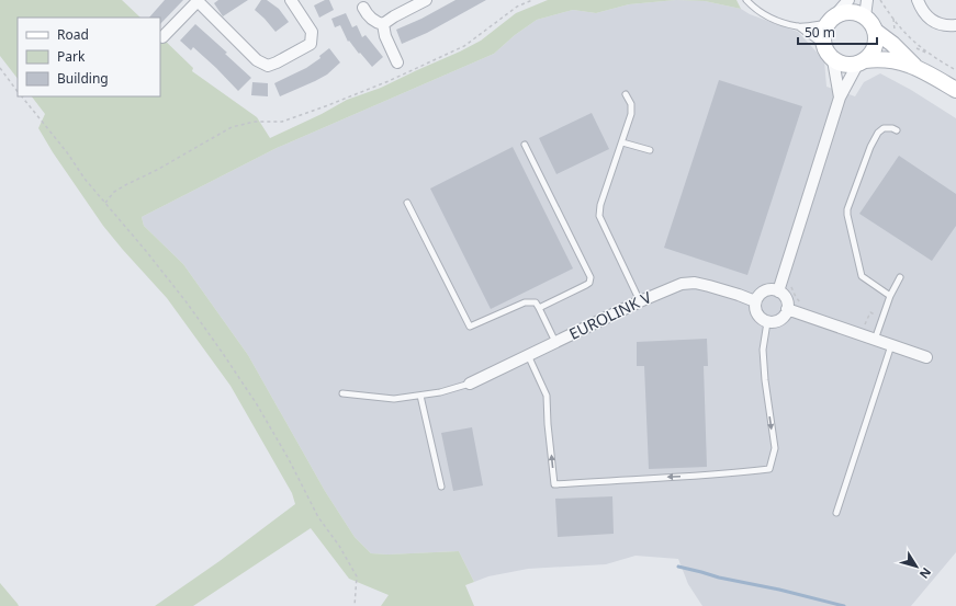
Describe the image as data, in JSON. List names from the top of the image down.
{
  "streets": {
    "street": ["EUROLINK V"]
  },
  "legend": ["Road", "Park", "Building"],
  "scale_bar": "50 m",
  "north": "bottom right"
}
